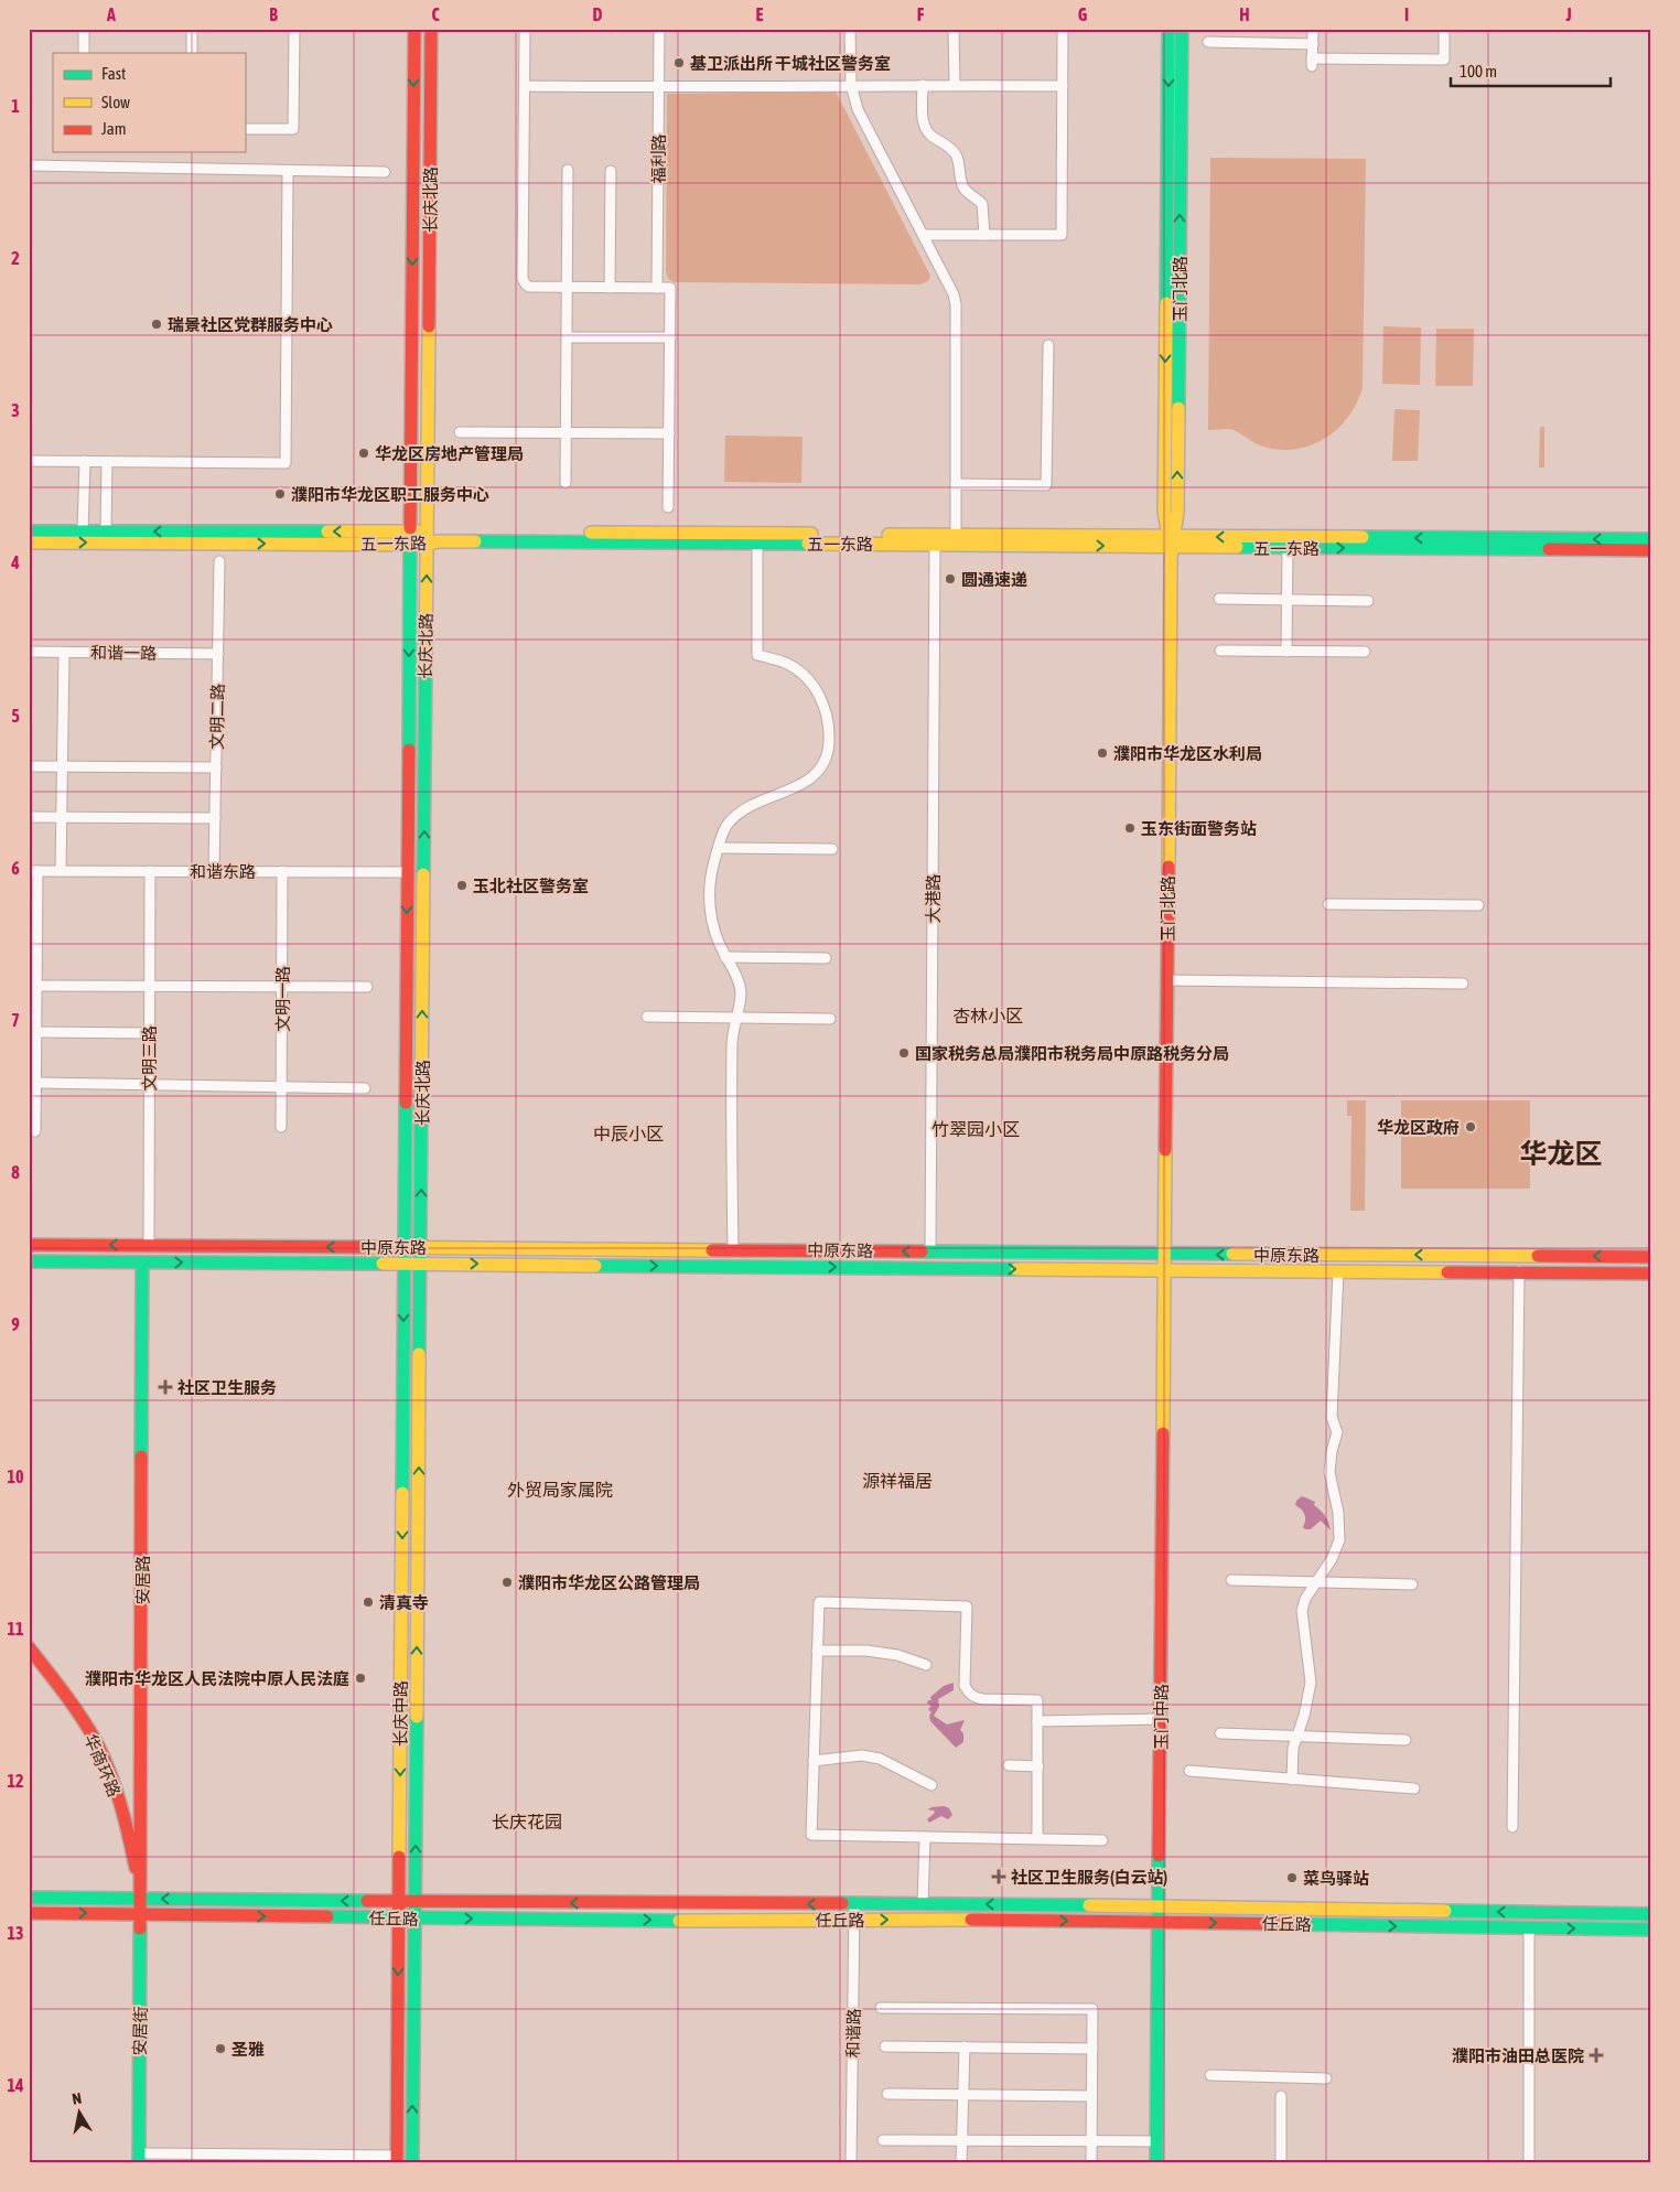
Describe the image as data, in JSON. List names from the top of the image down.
{
  "streets": {
    "street": [
      "福利路",
      "长庆北路",
      "玉门北路",
      "五一东路",
      "和谐一路",
      "文明二路",
      "和谐东路",
      "大港路",
      "文明一路",
      "文明三路",
      "中原东路",
      "安居路",
      "长庆中路",
      "玉门中路",
      "华商环路",
      "任丘路",
      "安居街",
      "和谐路"
    ]
  },
  "crossings": [
    ["长庆北路", "五一东路"],
    ["长庆北路", "和谐东路"],
    ["长庆北路", "中原东路"],
    ["长庆北路", "长庆中路"],
    ["玉门北路", "五一东路"],
    ["玉门北路", "中原东路"],
    ["玉门北路", "玉门中路"],
    ["五一东路", "大港路"],
    ["和谐一路", "文明二路"],
    ["文明二路", "和谐东路"],
    ["和谐东路", "文明一路"],
    ["和谐东路", "文明三路"],
    ["大港路", "中原东路"],
    ["文明三路", "中原东路"],
    ["中原东路", "安居路"],
    ["中原东路", "长庆中路"],
    ["中原东路", "玉门中路"],
    ["安居路", "华商环路"],
    ["安居路", "任丘路"],
    ["安居路", "安居街"],
    ["长庆中路", "任丘路"],
    ["玉门中路", "任丘路"],
    ["华商环路", "任丘路"],
    ["华商环路", "安居街"],
    ["任丘路", "安居街"],
    ["任丘路", "和谐路"]
  ],
  "districts": [
    "杏林小区",
    "竹翠园小区",
    "中辰小区",
    "华龙区",
    "源祥福居",
    "外贸局家属院",
    "长庆花园"
  ],
  "places": {
    "other": [
      "基卫派出所 干城社区警务室",
      "瑞景社区党群服务中心",
      "华龙区房地产管理局",
      "濮阳市华龙区职工服务中心",
      "圆通速递",
      "濮阳市华龙区水利局",
      "玉东街面警务站",
      "玉北社区警务室",
      "国家税务总局濮阳市税务局中原路税务分局",
      "华龙区政府",
      "濮阳市华龙区公路管理局",
      "清真寺",
      "濮阳市华龙区人民法院中原人民法庭",
      "菜鸟驿站",
      "圣雅"
    ],
    "health": ["社区卫生服务", "社区卫生服务(白云站)", "濮阳市油田总医院"]
  },
  "legend": ["Fast", "Slow", "Jam"],
  "scale_bar": "100 m",
  "north": "top",
  "grid": {
    "columns": [
      "A",
      "B",
      "C",
      "D",
      "E",
      "F",
      "G",
      "H",
      "I",
      "J"
    ],
    "rows": [
      "1",
      "2",
      "3",
      "4",
      "5",
      "6",
      "7",
      "8",
      "9",
      "10",
      "11",
      "12",
      "13",
      "14"
    ]
  }
}
